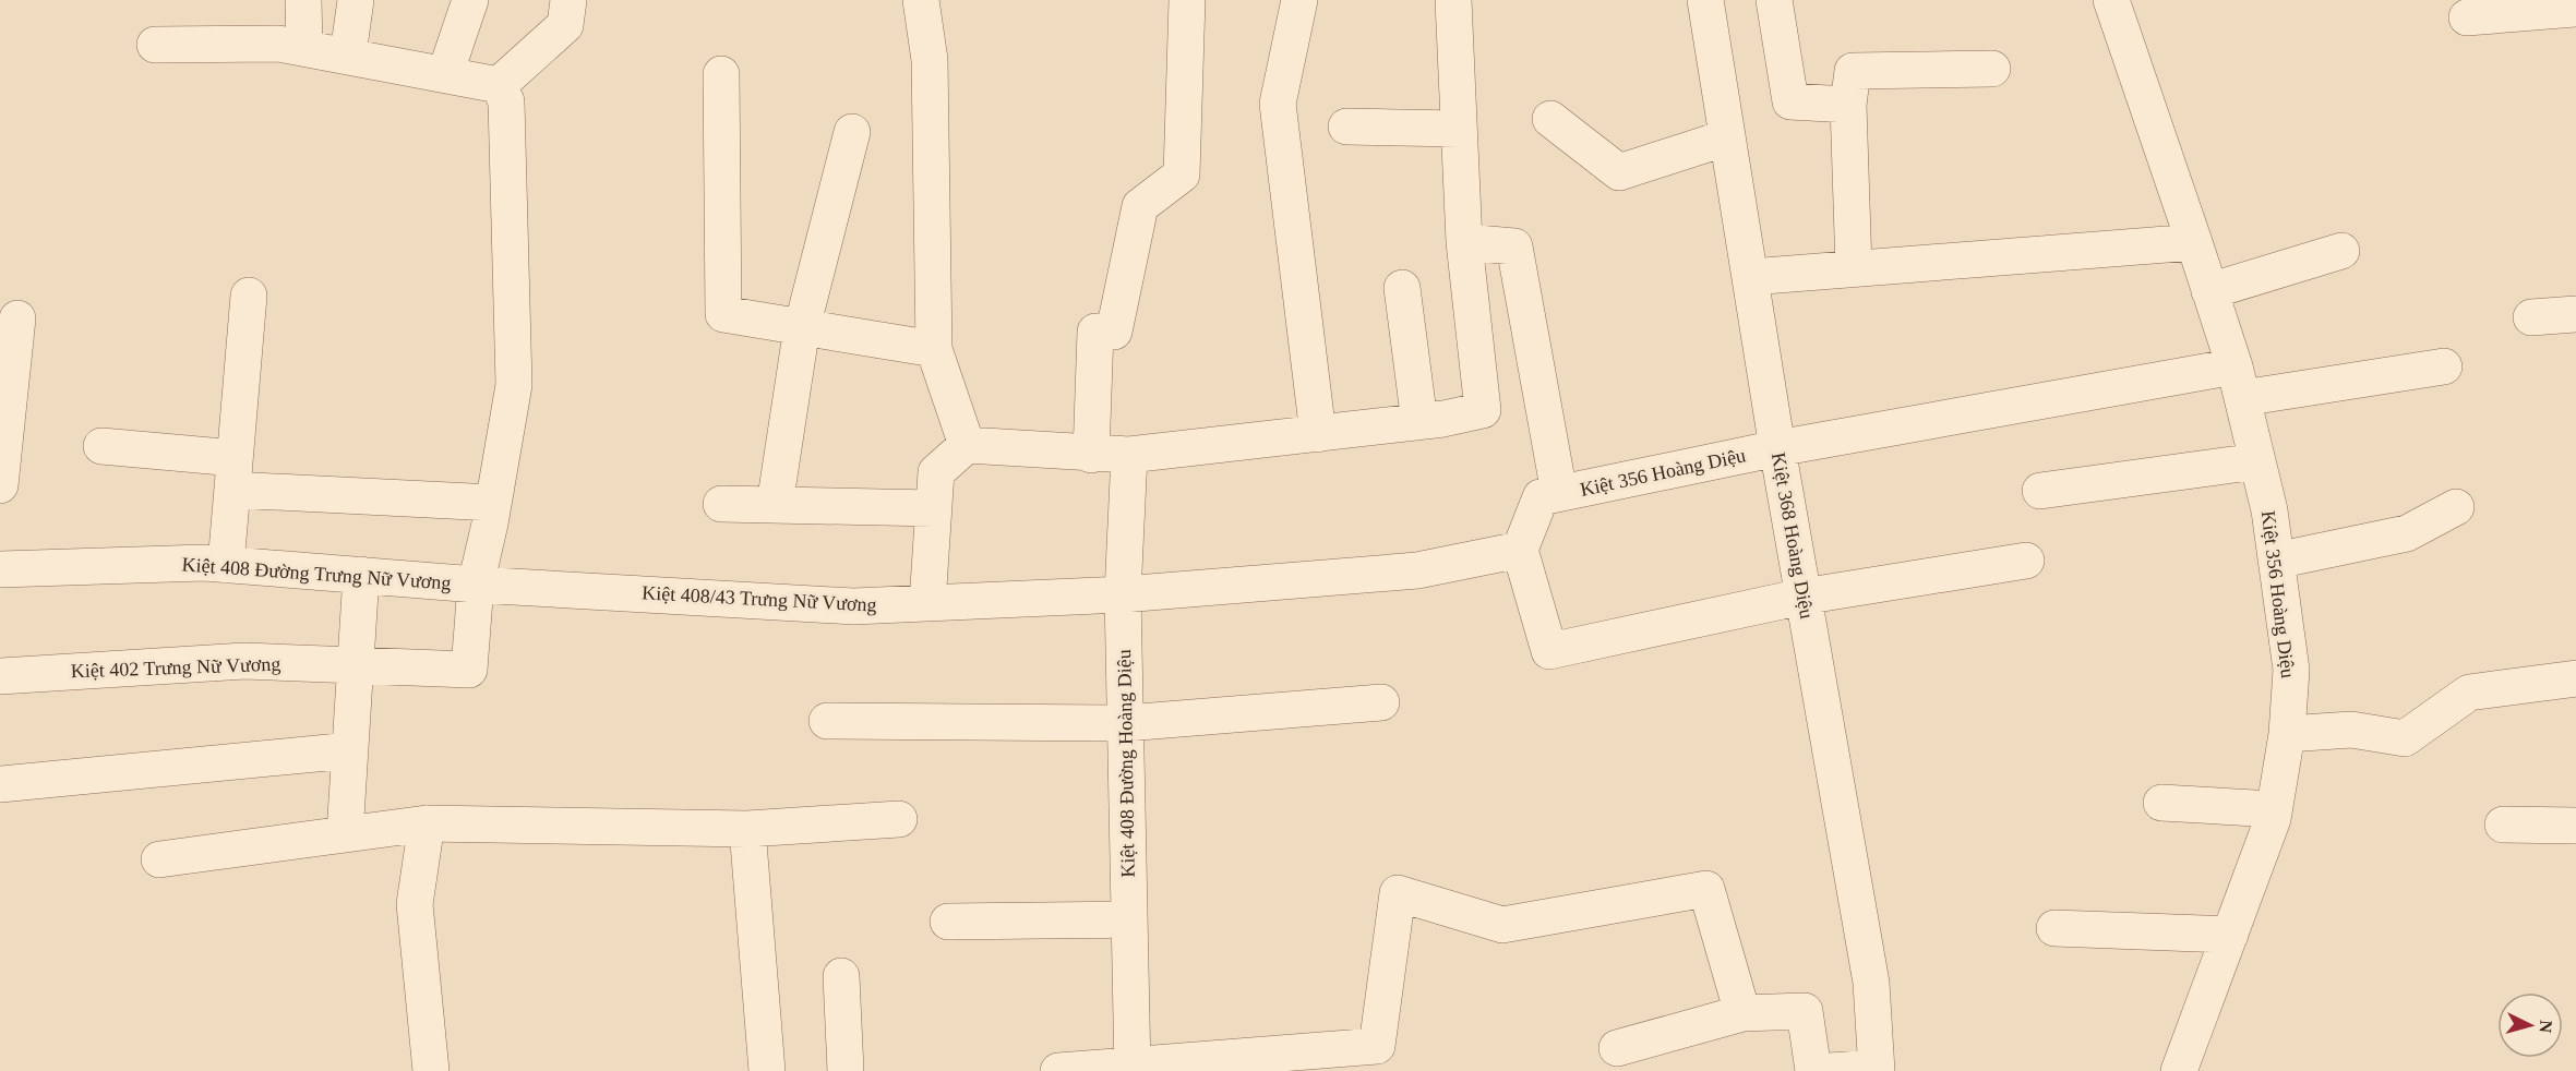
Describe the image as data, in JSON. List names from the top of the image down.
{
  "streets": {
    "street": [
      "Kiệt 356 Hoàng Diệu",
      "Kiệt 368 Hoàng Diệu",
      "Kiệt 408 Đường Trưng Nữ Vương",
      "Kiệt 408/43 Trưng Nữ Vương",
      "Kiệt 402 Trưng Nữ Vương",
      "Kiệt 408 Đường Hoàng Diệu"
    ]
  },
  "crossings": [
    ["Kiệt 356 Hoàng Diệu", "Kiệt 368 Hoàng Diệu"],
    ["Kiệt 408 Đường Trưng Nữ Vương", "Kiệt 408/43 Trưng Nữ Vương"],
    ["Kiệt 408 Đường Trưng Nữ Vương", "Kiệt 402 Trưng Nữ Vương"],
    ["Kiệt 408/43 Trưng Nữ Vương", "Kiệt 402 Trưng Nữ Vương"],
    ["Kiệt 408/43 Trưng Nữ Vương", "Kiệt 408 Đường Hoàng Diệu"]
  ],
  "north": "right"
}
